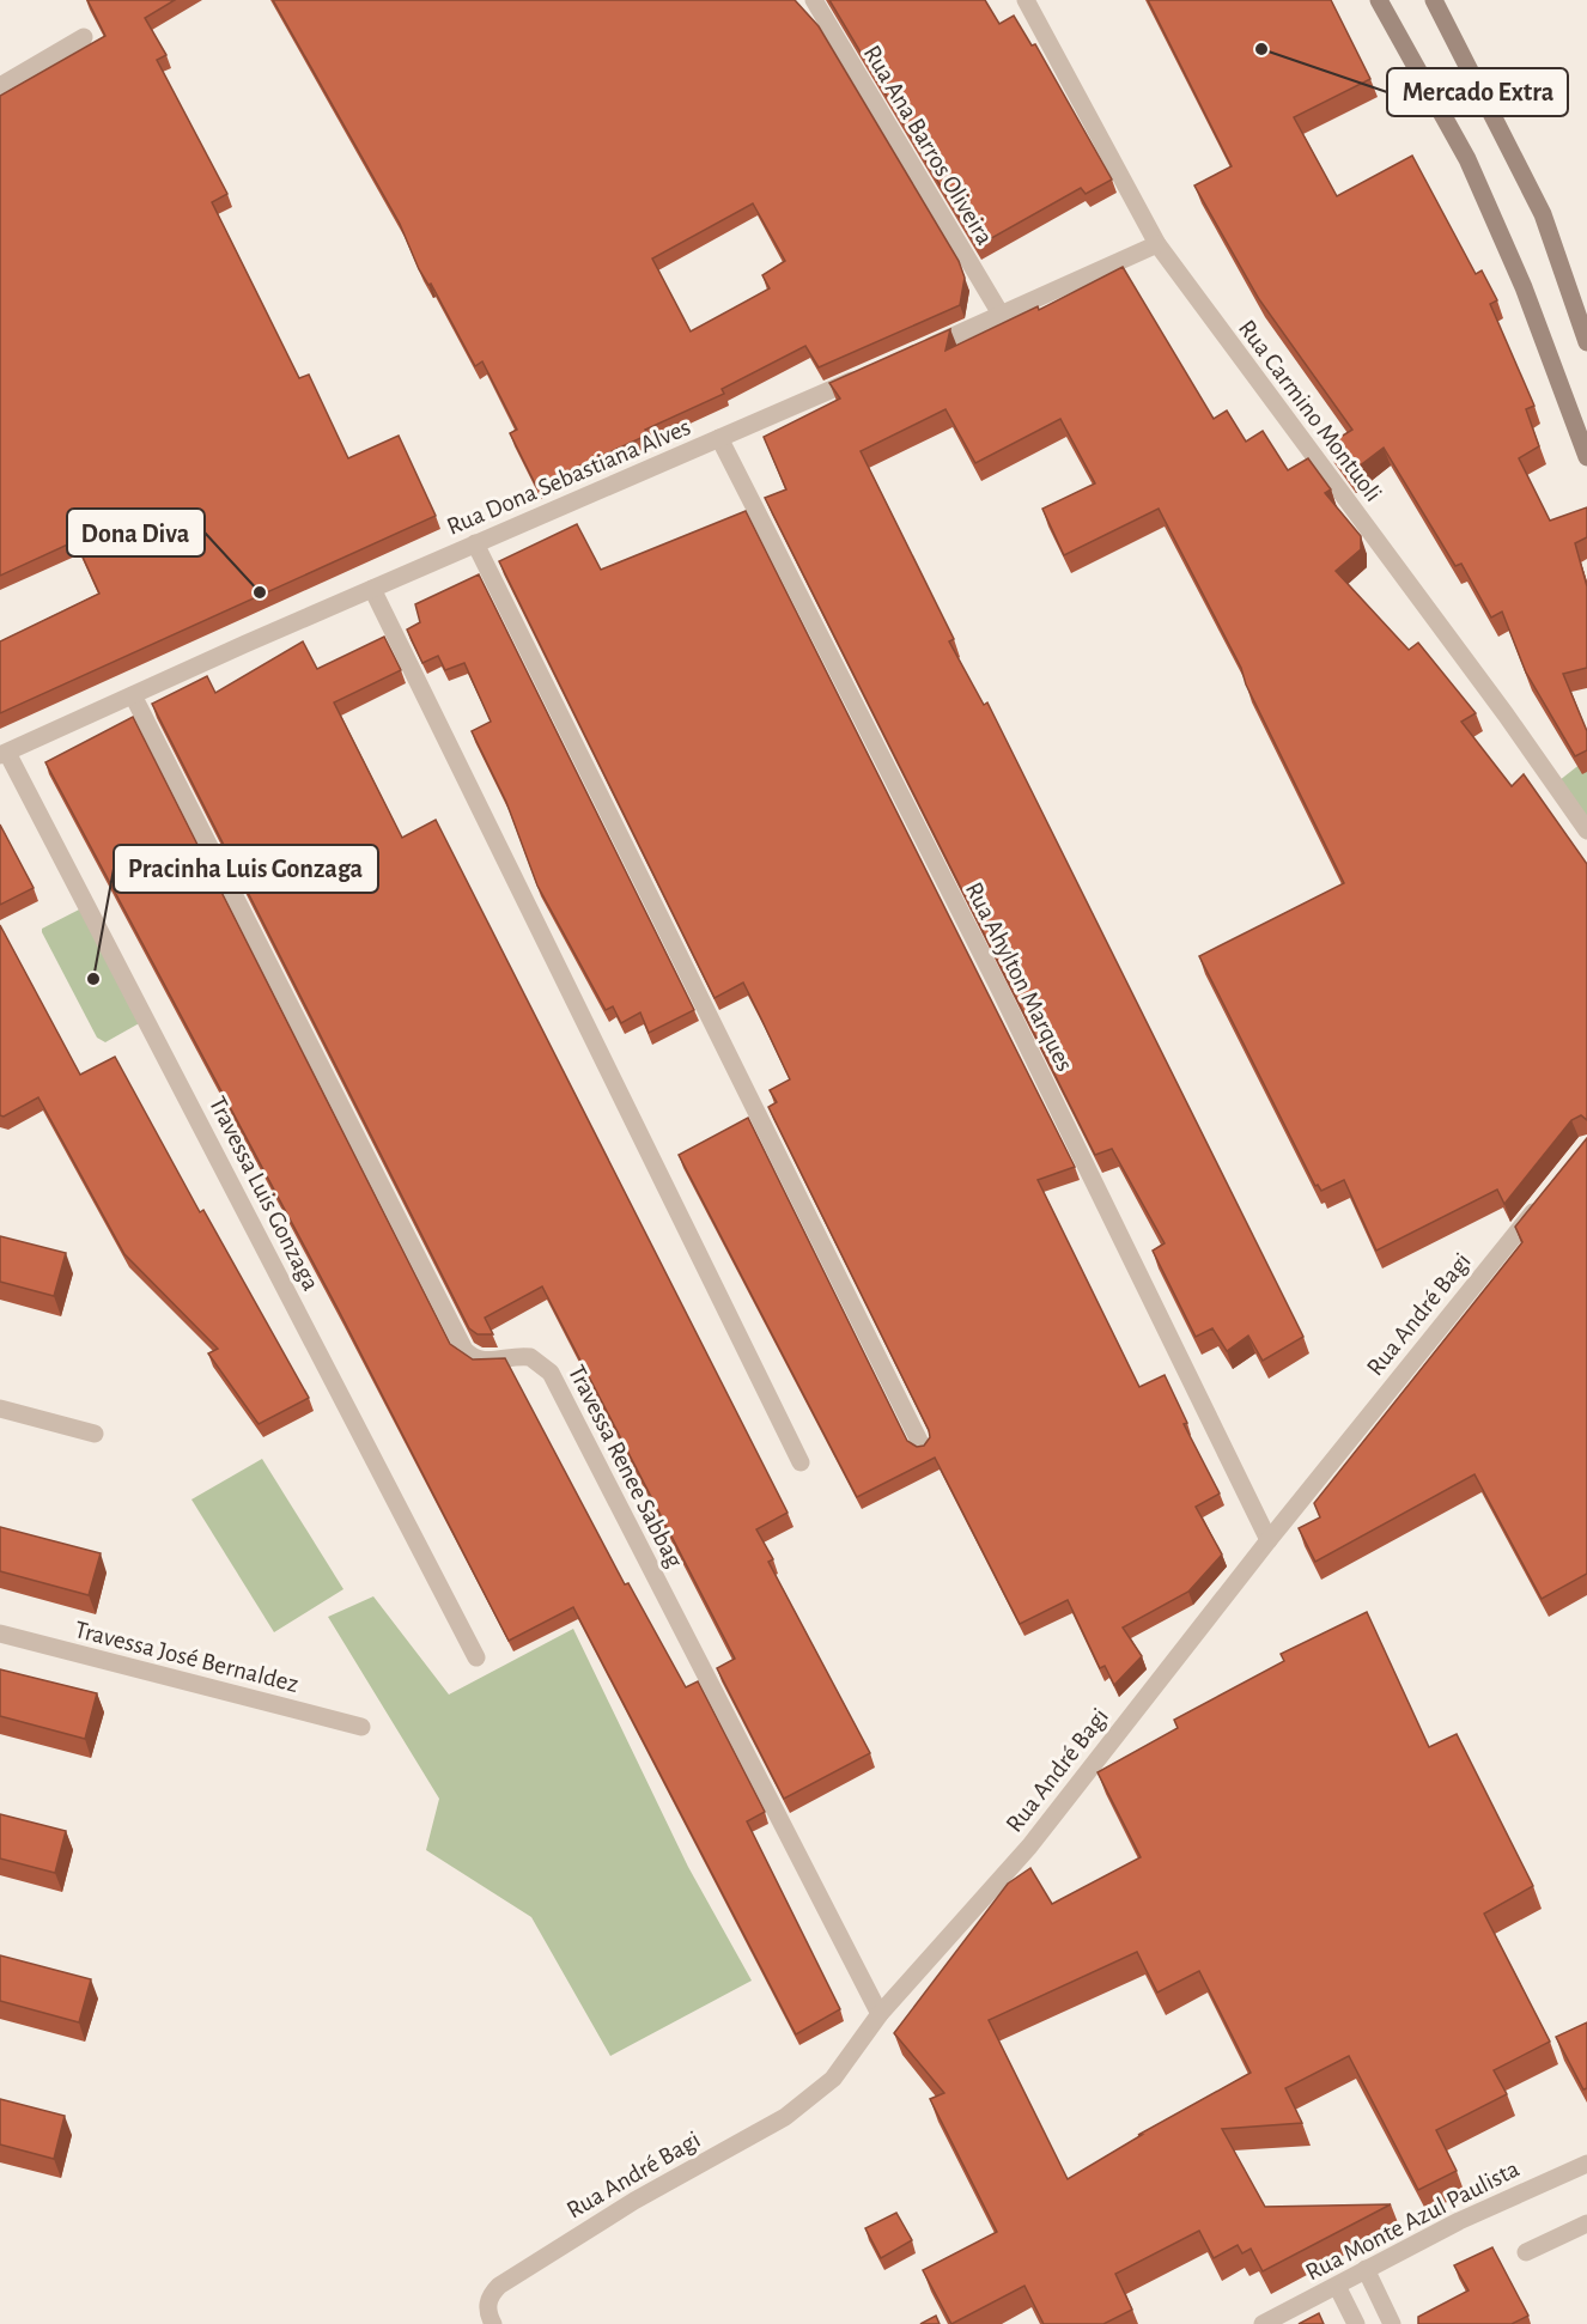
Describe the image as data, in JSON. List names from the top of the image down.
{
  "streets": {
    "street": [
      "Rua Ana Barros Oliveira",
      "Rua Carmino Montuoli",
      "Rua Dona Sebastiana Alves",
      "Rua Ahylton Marques",
      "Travessa Luis Gonzaga",
      "Rua André Bagi",
      "Travessa Renee Sabbag",
      "Travessa José Bernaldez",
      "Rua Monte Azul Paulista"
    ]
  },
  "crossings": [
    ["Rua Dona Sebastiana Alves", "Rua Ahylton Marques"],
    ["Rua Dona Sebastiana Alves", "Travessa Luis Gonzaga"],
    ["Rua Dona Sebastiana Alves", "Travessa Renee Sabbag"],
    ["Rua Ahylton Marques", "Rua André Bagi"],
    ["Rua André Bagi", "Travessa Renee Sabbag"]
  ],
  "places": ["Mercado Extra", "Dona Diva", "Pracinha Luis Gonzaga"]
}
